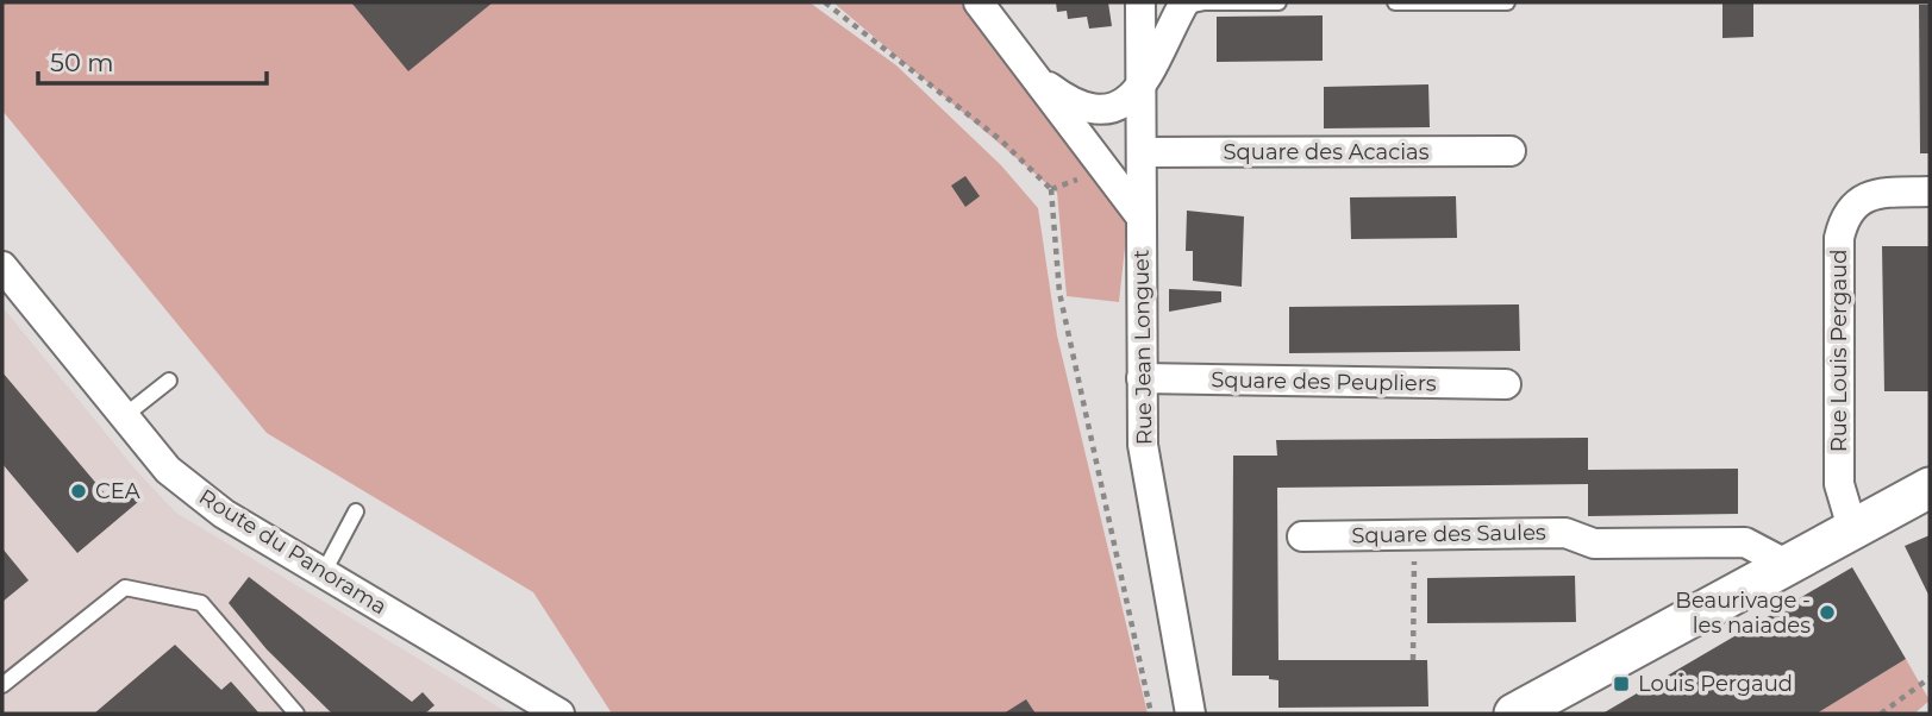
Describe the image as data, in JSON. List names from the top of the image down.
{
  "streets": {
    "street": [
      "Square des Acacias",
      "Rue Jean Longuet",
      "Rue Louis Pergaud",
      "Square des Peupliers",
      "Square des Saules",
      "Route du Panorama"
    ]
  },
  "crossings": [
    ["Square des Acacias", "Rue Jean Longuet"],
    ["Rue Jean Longuet", "Square des Peupliers"]
  ],
  "places": {
    "other": ["CEA", "Beaurivage - les naiades"],
    "transit": ["Louis Pergaud"]
  },
  "scale_bar": "50 m"
}
